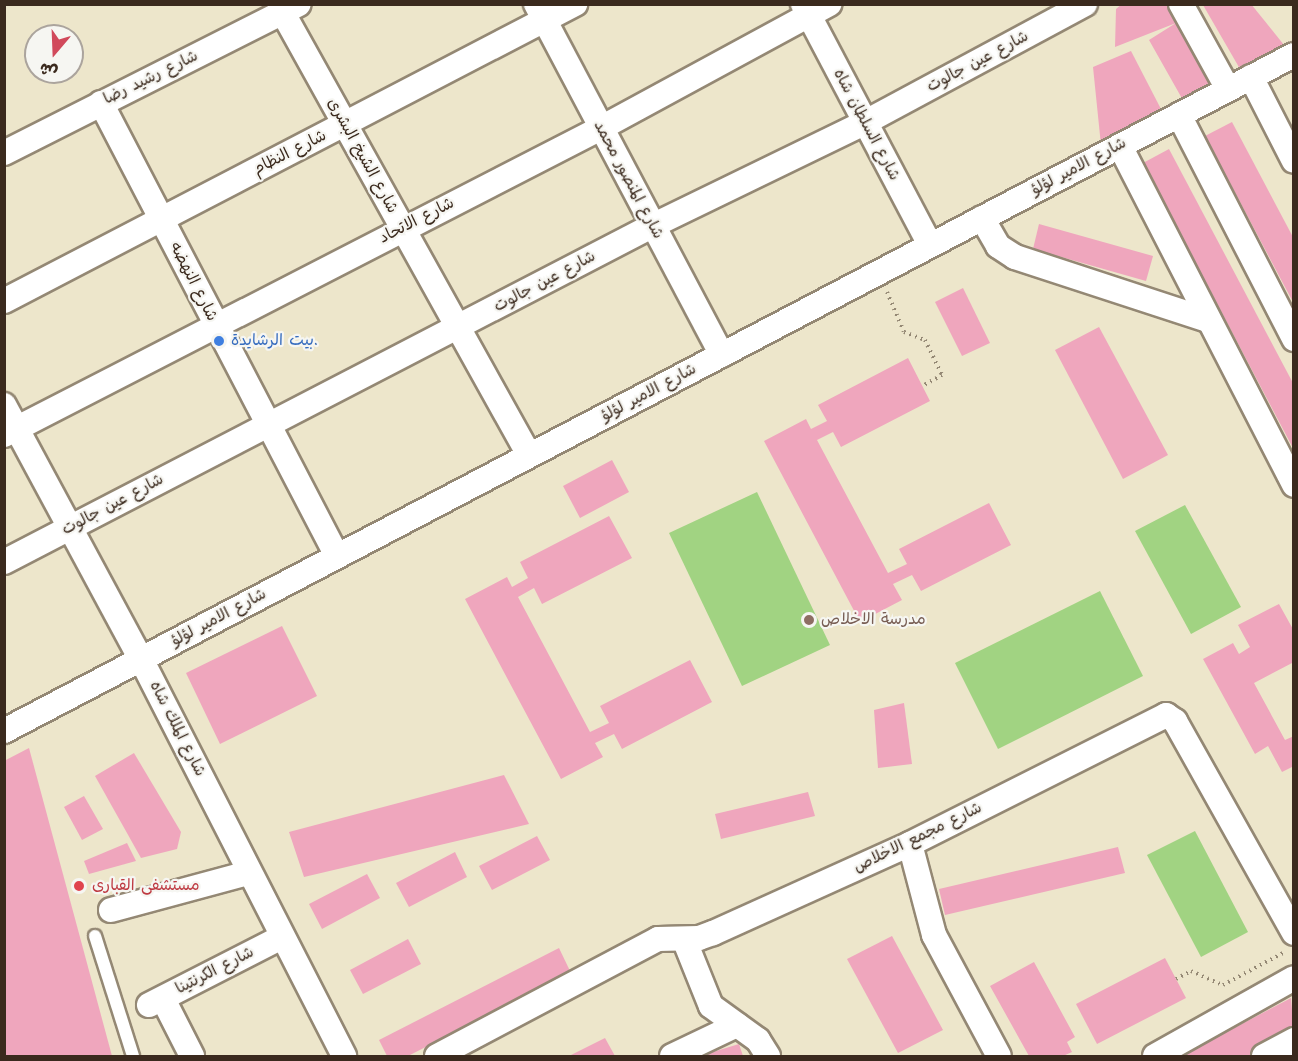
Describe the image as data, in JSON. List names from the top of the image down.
{
  "streets": {
    "street": [
      "شارع عين جالوت",
      "شارع رشيد رضا",
      "شارع السلطان شاه",
      "شارع النظام",
      "شارع الشيخ البشرى",
      "شارع الامير لؤلؤ",
      "شارع المنصور محمد",
      "شارع الاتحاد",
      "شارع النهضه",
      "شارع الملك شاه",
      "شارع مجمع الاخلاص",
      "شارع الكرنتينا"
    ]
  },
  "crossings": [
    ["شارع عين جالوت", "شارع السلطان شاه"],
    ["شارع عين جالوت", "شارع الشيخ البشرى"],
    ["شارع عين جالوت", "شارع المنصور محمد"],
    ["شارع عين جالوت", "شارع النهضه"],
    ["شارع عين جالوت", "شارع الملك شاه"],
    ["شارع رشيد رضا", "شارع الشيخ البشرى"],
    ["شارع رشيد رضا", "شارع النهضه"],
    ["شارع السلطان شاه", "شارع الامير لؤلؤ"],
    ["شارع السلطان شاه", "شارع الاتحاد"],
    ["شارع النظام", "شارع الشيخ البشرى"],
    ["شارع النظام", "شارع المنصور محمد"],
    ["شارع النظام", "شارع النهضه"],
    ["شارع الشيخ البشرى", "شارع الامير لؤلؤ"],
    ["شارع الشيخ البشرى", "شارع الاتحاد"],
    ["شارع الامير لؤلؤ", "شارع المنصور محمد"],
    ["شارع الامير لؤلؤ", "شارع النهضه"],
    ["شارع الامير لؤلؤ", "شارع الملك شاه"],
    ["شارع المنصور محمد", "شارع الاتحاد"],
    ["شارع الاتحاد", "شارع النهضه"],
    ["شارع الاتحاد", "شارع الملك شاه"],
    ["شارع الملك شاه", "شارع الكرنتينا"]
  ],
  "places": ["بيت الرشايدة.", "مدرسة الاخلاص", "مستشفى القبارى"],
  "north": "bottom"
}
